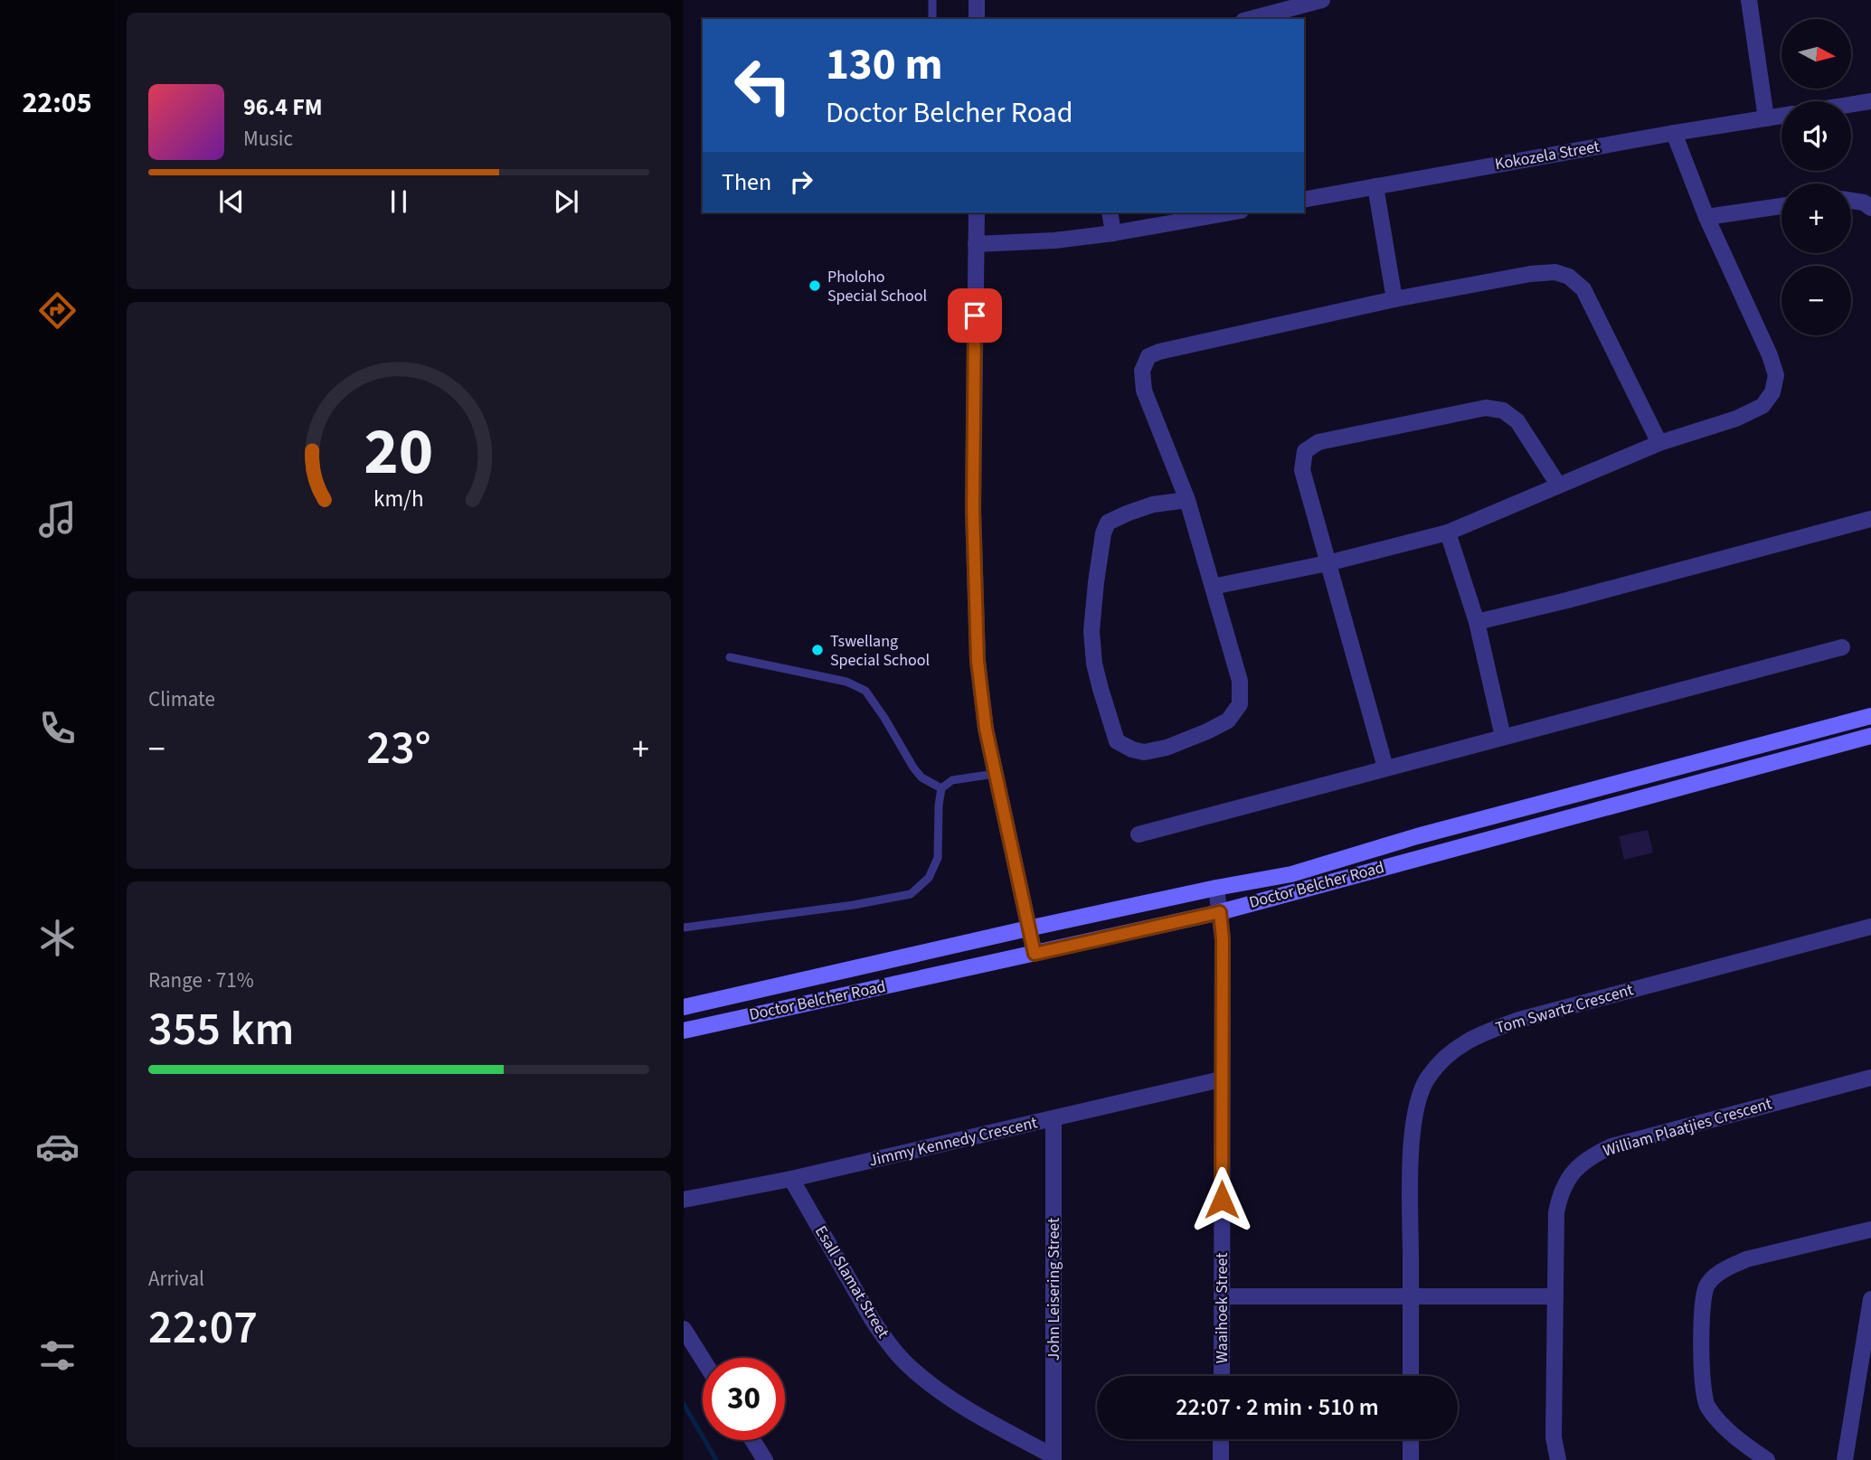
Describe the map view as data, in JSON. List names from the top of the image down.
{
  "streets": {
    "main road": ["Doctor Belcher Road"],
    "street": [
      "Kokozela Street",
      "Tom Swartz Crescent",
      "William Plaatjies Crescent",
      "Jimmy Kennedy Crescent",
      "Esall Slamat Street",
      "John Leisering Street",
      "Waaihoek Street"
    ]
  },
  "crossings": [
    ["Doctor Belcher Road", "Waaihoek Street"],
    ["Jimmy Kennedy Crescent", "Esall Slamat Street"],
    ["Jimmy Kennedy Crescent", "John Leisering Street"],
    ["Jimmy Kennedy Crescent", "Waaihoek Street"],
    ["Esall Slamat Street", "John Leisering Street"]
  ],
  "places": ["Pholoho Special School", "Tswellang Special School"],
  "north": "right",
  "page": {
    "tabs": "22:05",
    "map_buttons": ["+", "−"],
    "turn": ["130 m", "Doctor Belcher Road"],
    "song": ["96.4 FM", "Music"],
    "then": "Then",
    "tile": [
      "Climate",
      ["Range · 71%", "355 km"],
      ["Arrival", "22:07"]
    ],
    "heat": ["−", "23°", "+"],
    "limit": "30",
    "trip": "22:07 · 2 min · 510 m",
    "gauge": ["20", "km/h"]
  }
}
